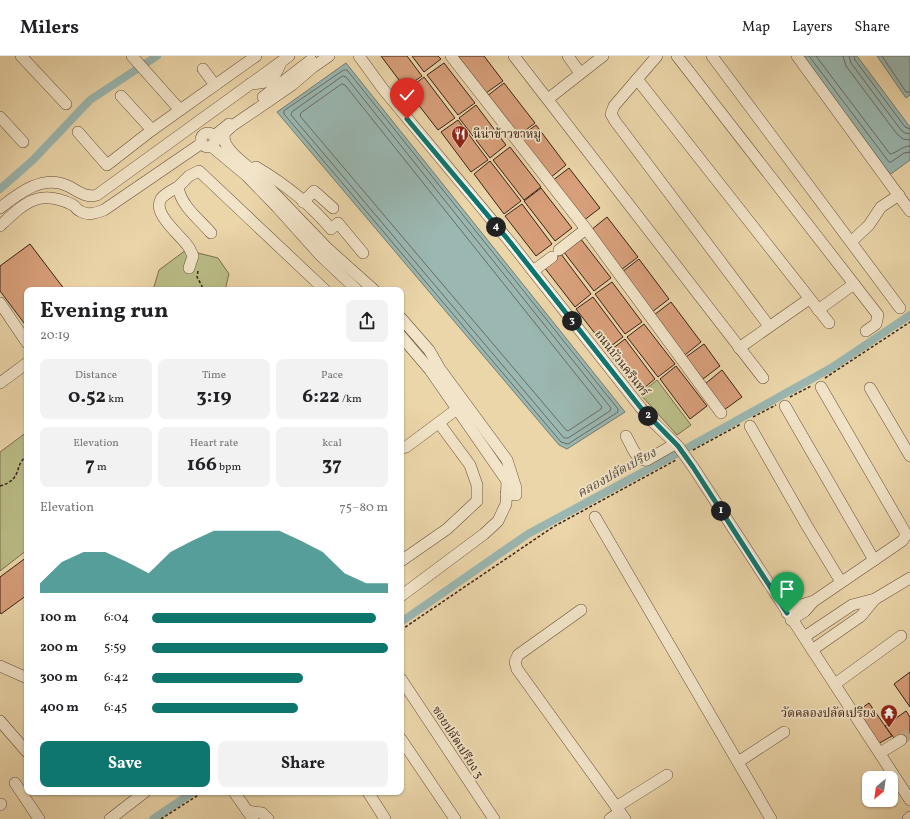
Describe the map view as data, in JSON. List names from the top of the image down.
{
  "streets": {
    "street": ["ถนนบัวนครินทร์", "ซอยปลัดเปรียง 3"]
  },
  "water": ["คลองปลัดเปรียง"],
  "places": {
    "restaurant": ["นีน่าข้าวขาหมู"],
    "temple": ["วัดคลองปลัดเปรียง"]
  },
  "north": "bottom left",
  "page": {
    "header": "Milers",
    "nav": ["Map", "Layers", "Share"],
    "pins": [
      "4",
      "3",
      "2",
      "1"
    ],
    "heading": ["Evening run", "20:19"],
    "stats": [
      ["Distance", "0.52 km"],
      ["Time", "3:19"],
      ["Pace", "6:22 /km"],
      ["Elevation", "7 m"],
      ["Heart rate", "166 bpm"],
      ["kcal", "37"]
    ],
    "chart": ["Elevation", "75–80 m"],
    "list": [
      {
        "name": "100 m",
        "note": "6:04"
      },
      {
        "name": "200 m",
        "note": "5:59"
      },
      {
        "name": "300 m",
        "note": "6:42"
      },
      {
        "name": "400 m",
        "note": "6:45"
      }
    ],
    "buttons": ["Save", "Share"]
  }
}
